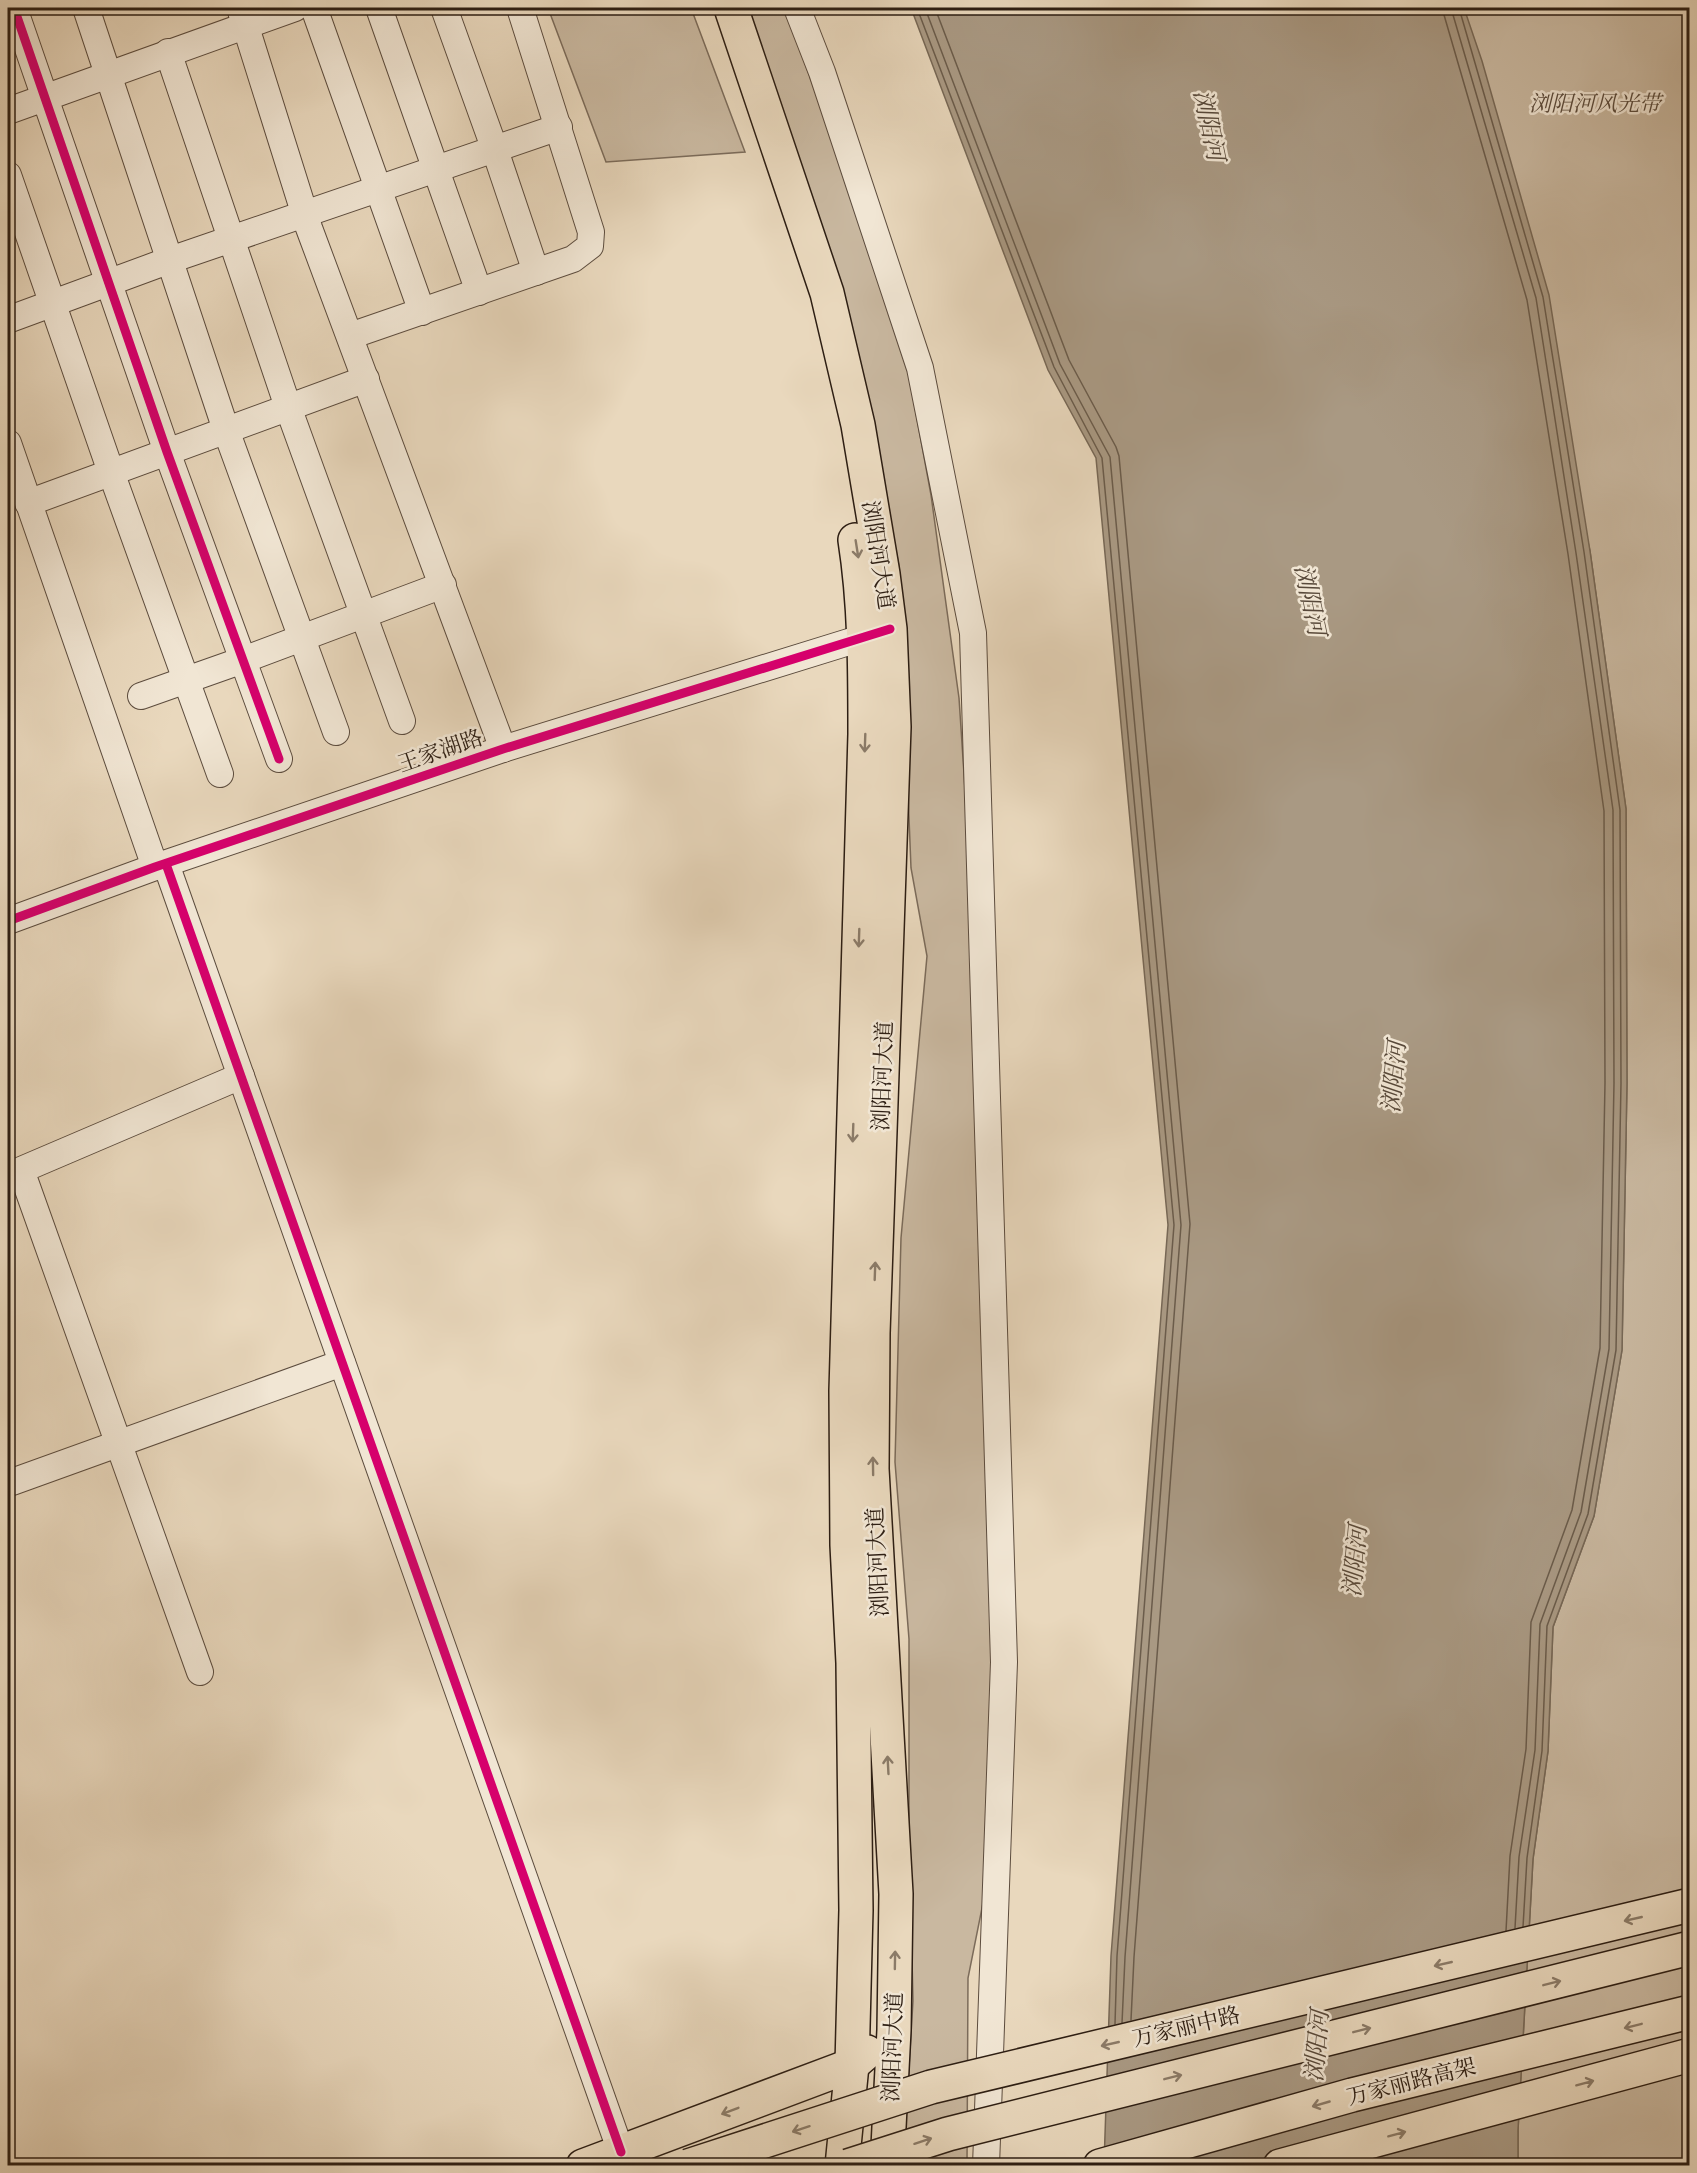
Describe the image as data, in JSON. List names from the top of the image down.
{
  "streets": {
    "main road": ["浏阳河大道", "万家丽中路", "万家丽路高架"],
    "street": ["王家湖路"]
  },
  "crossings": [
    ["浏阳河大道", "王家湖路"]
  ],
  "water": ["浏阳河"],
  "parks": ["浏阳河风光带"]
}
